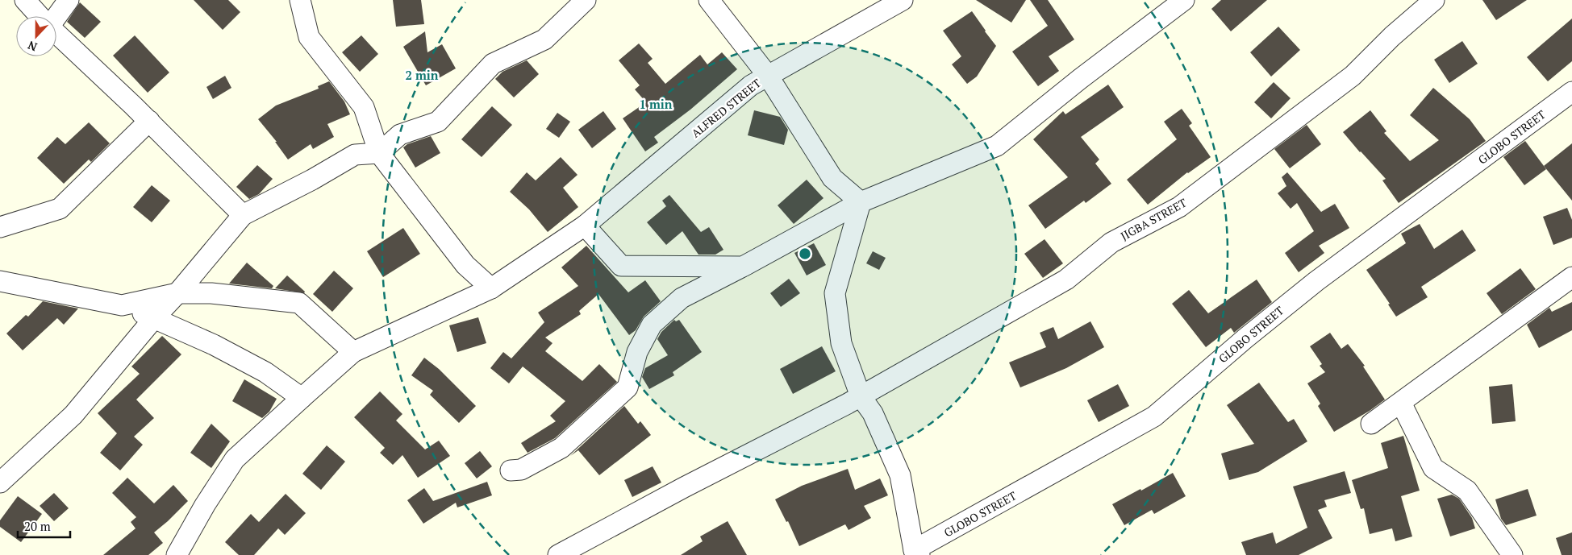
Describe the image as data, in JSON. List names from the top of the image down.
{
  "streets": {
    "street": ["ALFRED STREET", "GLOBO STREET", "JIGBA STREET"]
  },
  "scale_bar": "20 m",
  "north": "bottom",
  "rings": ["2 min", "1 min"]
}
